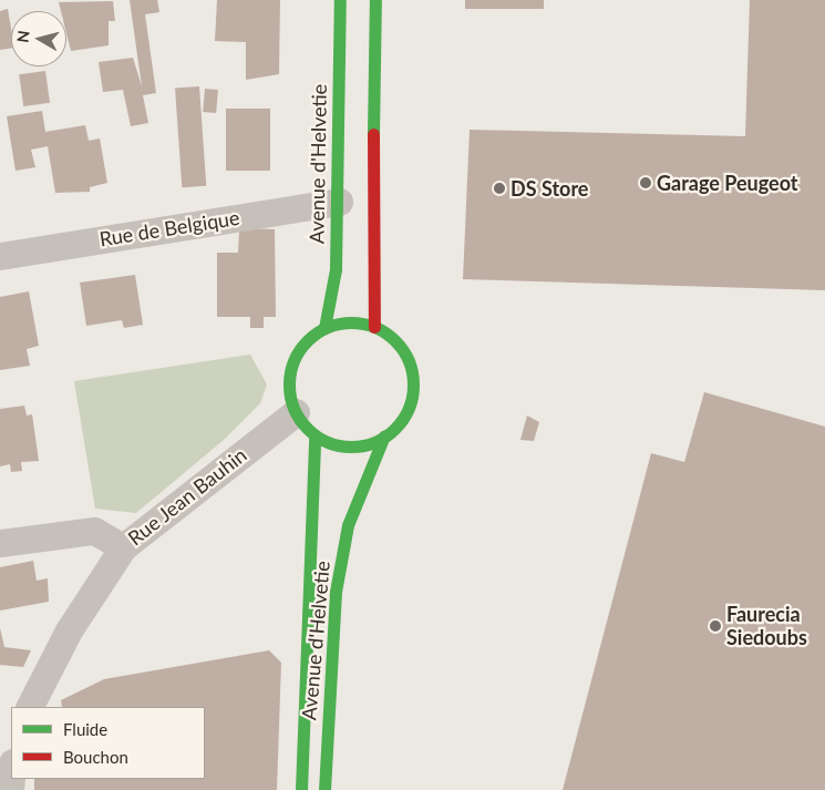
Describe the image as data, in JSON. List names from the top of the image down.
{
  "streets": {
    "main road": ["Avenue d'Helvetie"],
    "street": ["Rue de Belgique", "Rue Jean Bauhin"]
  },
  "crossings": [
    ["Avenue d'Helvetie", "Rue de Belgique"],
    ["Avenue d'Helvetie", "Rue Jean Bauhin"]
  ],
  "places": ["Garage Peugeot", "DS Store", "Faurecia Siedoubs"],
  "legend": ["Fluide", "Bouchon"],
  "north": "left"
}
